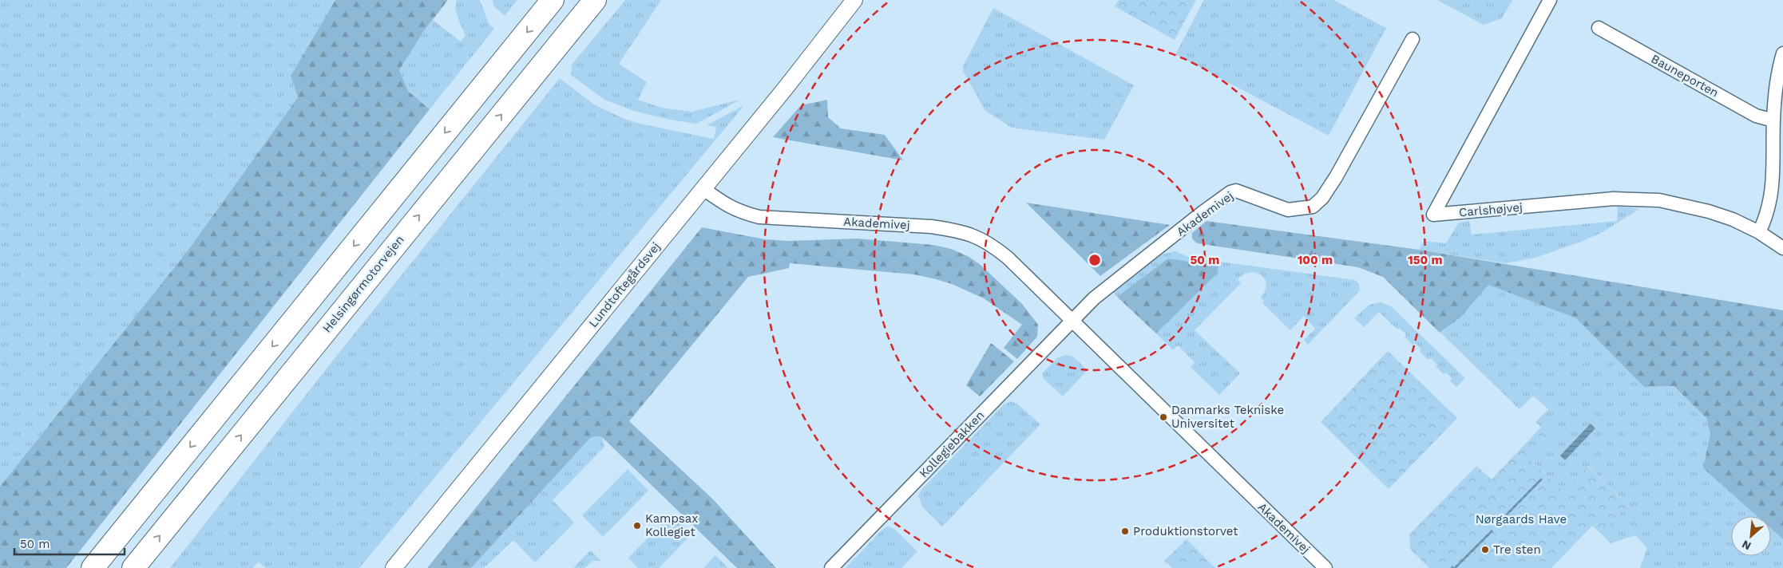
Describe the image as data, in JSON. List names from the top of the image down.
{
  "streets": {
    "highway": ["Helsingørmotorvejen"],
    "street": [
      "Bauneporten",
      "Carlshøjvej",
      "Akademivej",
      "Lundtoftegårdsvej",
      "Kollegiebakken"
    ]
  },
  "crossings": [
    ["Akademivej", "Lundtoftegårdsvej"],
    ["Akademivej", "Kollegiebakken"]
  ],
  "parks": ["Nørgaards Have"],
  "places": [
    "Danmarks Tekniske Universitet",
    "Kampsax Kollegiet",
    "Produktionstorvet",
    "Tre sten"
  ],
  "scale_bar": "50 m",
  "north": "bottom left",
  "rings": ["50 m", "100 m", "150 m"]
}
